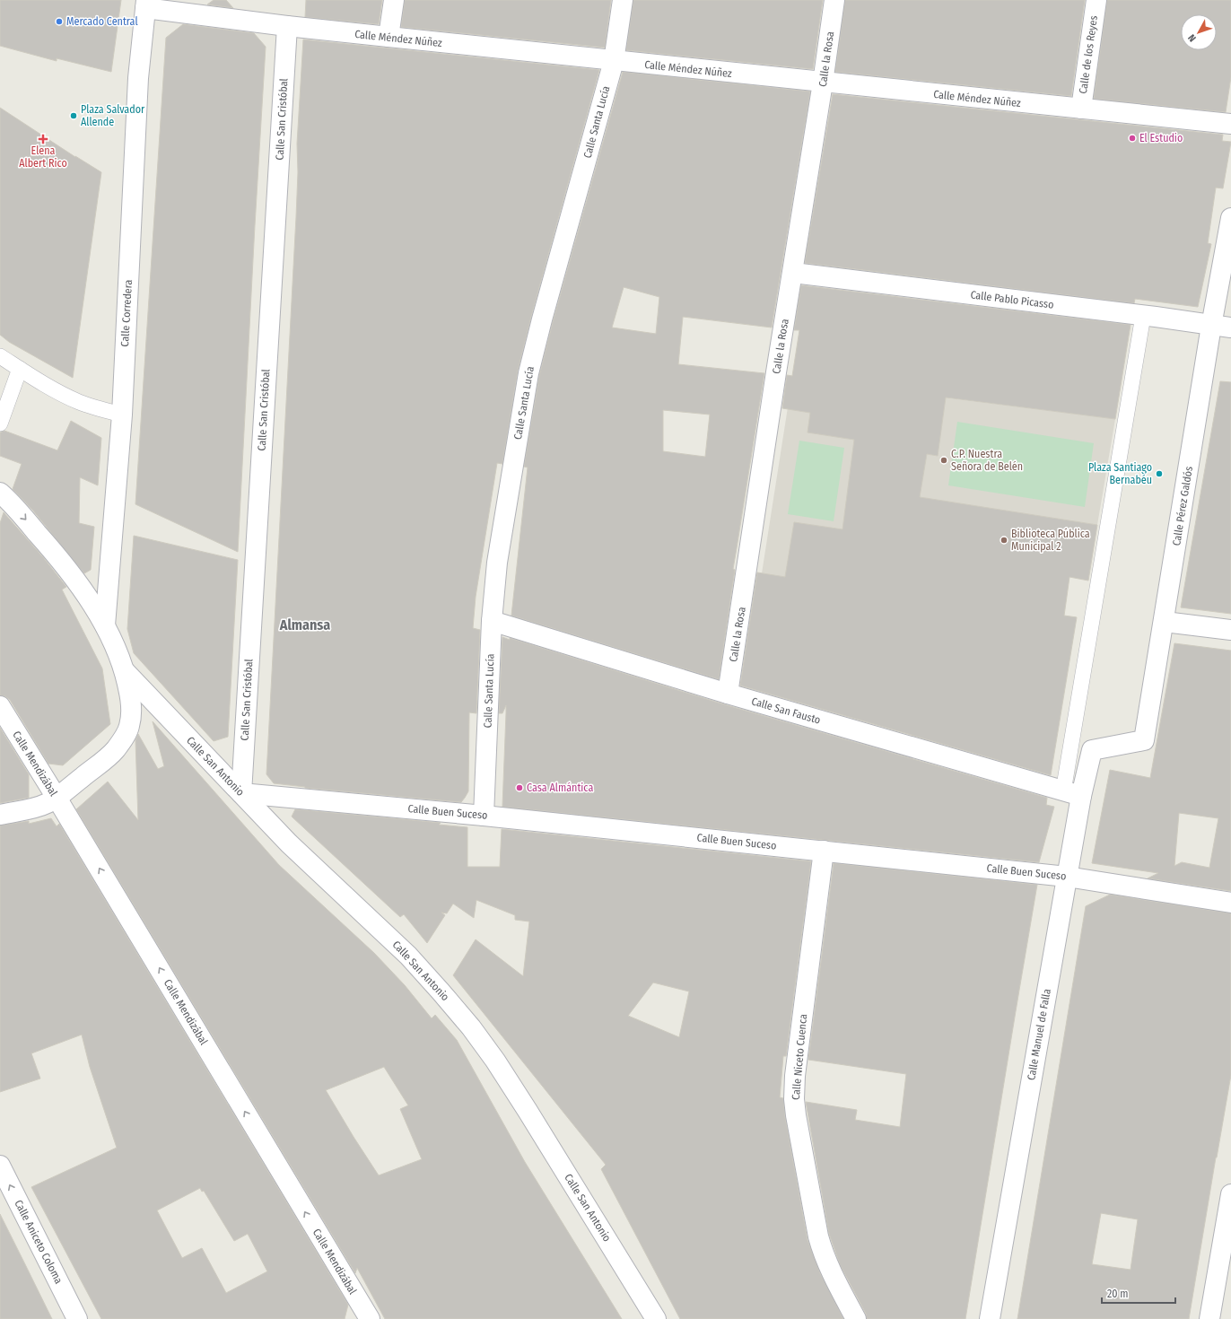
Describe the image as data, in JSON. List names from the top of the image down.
{
  "streets": {
    "street": [
      "Calle Méndez Núñez",
      "Calle de los Reyes",
      "Calle la Rosa",
      "Calle San Cristóbal",
      "Calle Santa Lucía",
      "Calle Pablo Picasso",
      "Calle Corredera",
      "Calle Pérez Galdós",
      "Calle San Fausto",
      "Calle Mendizábal",
      "Calle San Antonio",
      "Calle Buen Suceso",
      "Calle Manuel de Falla",
      "Calle Niceto Cuenca",
      "Calle Aniceto Coloma"
    ]
  },
  "crossings": [
    ["Calle Méndez Núñez", "Calle de los Reyes"],
    ["Calle Méndez Núñez", "Calle la Rosa"],
    ["Calle Méndez Núñez", "Calle San Cristóbal"],
    ["Calle Méndez Núñez", "Calle Santa Lucía"],
    ["Calle Méndez Núñez", "Calle Corredera"],
    ["Calle la Rosa", "Calle Pablo Picasso"],
    ["Calle la Rosa", "Calle San Fausto"],
    ["Calle San Cristóbal", "Calle San Antonio"],
    ["Calle San Cristóbal", "Calle Buen Suceso"],
    ["Calle Santa Lucía", "Calle San Fausto"],
    ["Calle Santa Lucía", "Calle Buen Suceso"],
    ["Calle Pablo Picasso", "Calle Pérez Galdós"],
    ["Calle Pérez Galdós", "Calle Manuel de Falla"],
    ["Calle San Fausto", "Calle Manuel de Falla"],
    ["Calle San Antonio", "Calle Buen Suceso"],
    ["Calle Buen Suceso", "Calle Manuel de Falla"],
    ["Calle Buen Suceso", "Calle Niceto Cuenca"]
  ],
  "one_way": ["Calle Mendizábal", "Calle Aniceto Coloma"],
  "districts": ["Almansa"],
  "places": {
    "other": [
      "Mercado Central",
      "Plaza Salvador Allende",
      "El Estudio",
      "C.P. Nuestra Señora de Belén",
      "Plaza Santiago Bernabéu",
      "Biblioteca Pública Municipal 2",
      "Casa Almántica"
    ],
    "health": ["Elena Albert Rico"]
  },
  "scale_bar": "20 m",
  "north": "bottom left"
}
